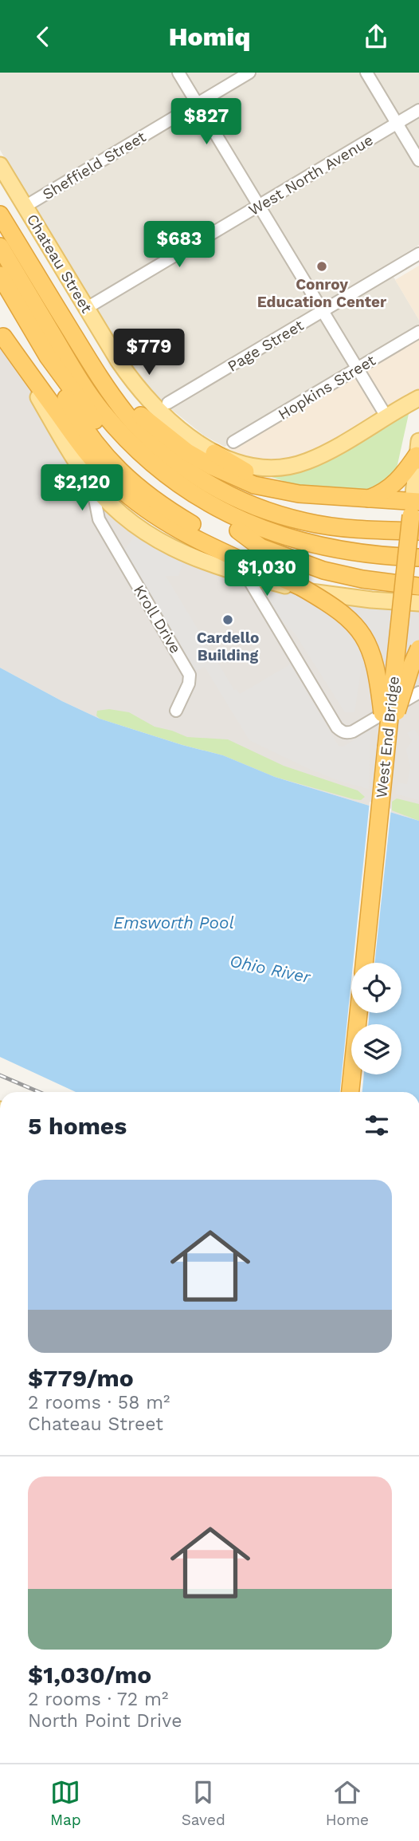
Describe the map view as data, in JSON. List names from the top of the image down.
{
  "streets": {
    "highway": ["West End Bridge"],
    "main road": ["Chateau Street"],
    "street": [
      "Sheffield Street",
      "West North Avenue",
      "Page Street",
      "Hopkins Street",
      "Kroll Drive"
    ]
  },
  "crossings": [
    ["Sheffield Street", "Chateau Street"],
    ["West North Avenue", "Chateau Street"]
  ],
  "water": ["Emsworth Pool", "Ohio River"],
  "places": ["Conroy Education Center", "Cardello Building"],
  "page": {
    "header": "Homiq",
    "price": [
      "$827",
      "$683",
      "$779",
      "$2,120",
      "$1,030"
    ],
    "heading": "5 homes",
    "list": [
      {
        "name": "$779/mo",
        "note": "2 rooms · 58 m² · Chateau Street"
      },
      {
        "name": "$1,030/mo",
        "note": "2 rooms · 72 m² · North Point Drive"
      }
    ],
    "tabs": ["Map", "Saved", "Home"]
  }
}
